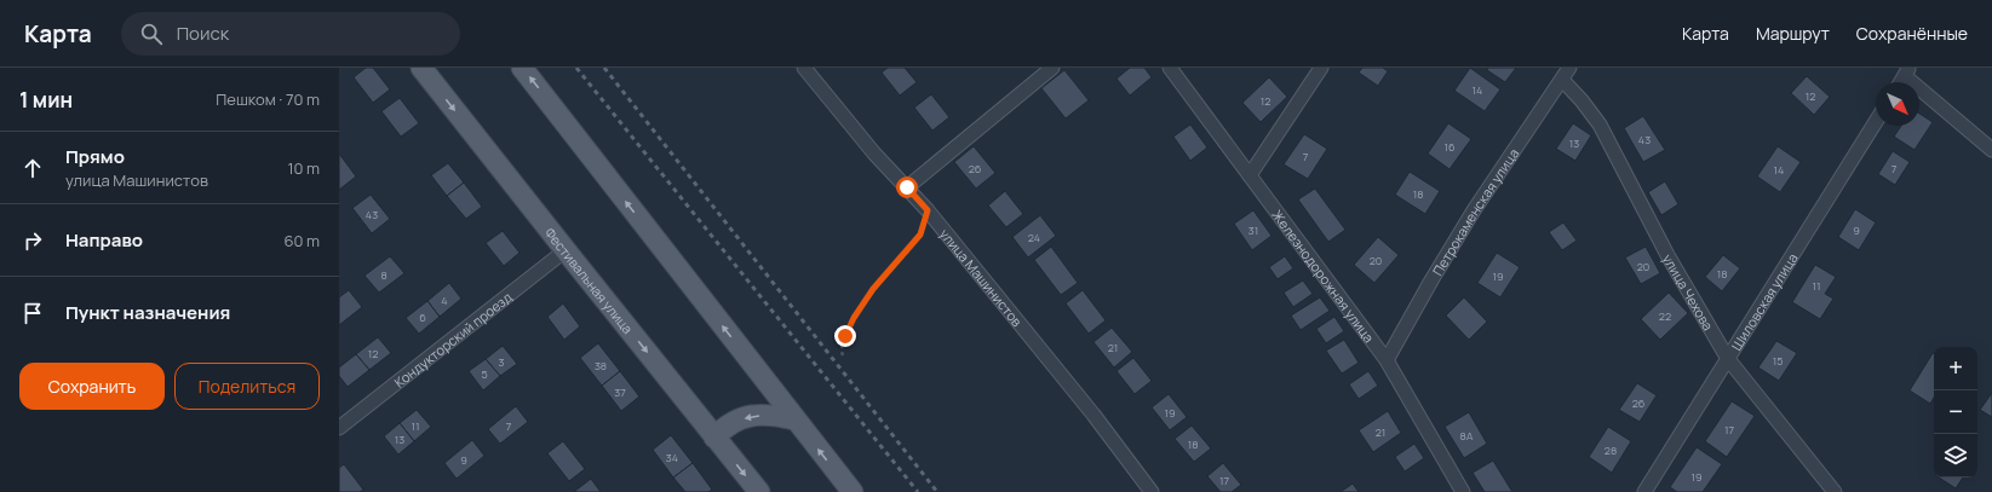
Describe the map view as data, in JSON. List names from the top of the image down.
{
  "streets": {
    "main road": ["Фестивальная улица"],
    "street": [
      "Петрокаменская улица",
      "Железнодорожная улица",
      "улица Машинистов",
      "улица Чехова",
      "Шиловская улица",
      "Кондукторский проезд"
    ]
  },
  "crossings": [
    ["Петрокаменская улица", "Железнодорожная улица"],
    ["Петрокаменская улица", "улица Чехова"],
    ["Фестивальная улица", "Кондукторский проезд"],
    ["улица Чехова", "Шиловская улица"]
  ],
  "house_numbers": [
    "14",
    "12",
    "12",
    "43",
    "13",
    "16",
    "7",
    "26",
    "7",
    "14",
    "18",
    "43",
    "31",
    "9",
    "24",
    "20",
    "20",
    "18",
    "8",
    "19",
    "11",
    "4",
    "22",
    "6",
    "21",
    "12",
    "15",
    "3",
    "38",
    "5",
    "37",
    "26",
    "19",
    "11",
    "7",
    "17",
    "21",
    "8А",
    "13",
    "18",
    "28",
    "34",
    "9",
    "19",
    "17"
  ],
  "north": "bottom right",
  "page": {
    "header": "Карта",
    "search": "Поиск",
    "nav": ["Карта", "Маршрут", "Сохранённые"],
    "heading": ["1 мин", "Пешком · 70 m"],
    "list": [
      ["Прямо", "улица Машинистов", "10 m"],
      ["Направо", "60 m"],
      "Пункт назначения"
    ],
    "map_buttons": ["+", "−"],
    "buttons": ["Сохранить", "Поделиться"]
  }
}
